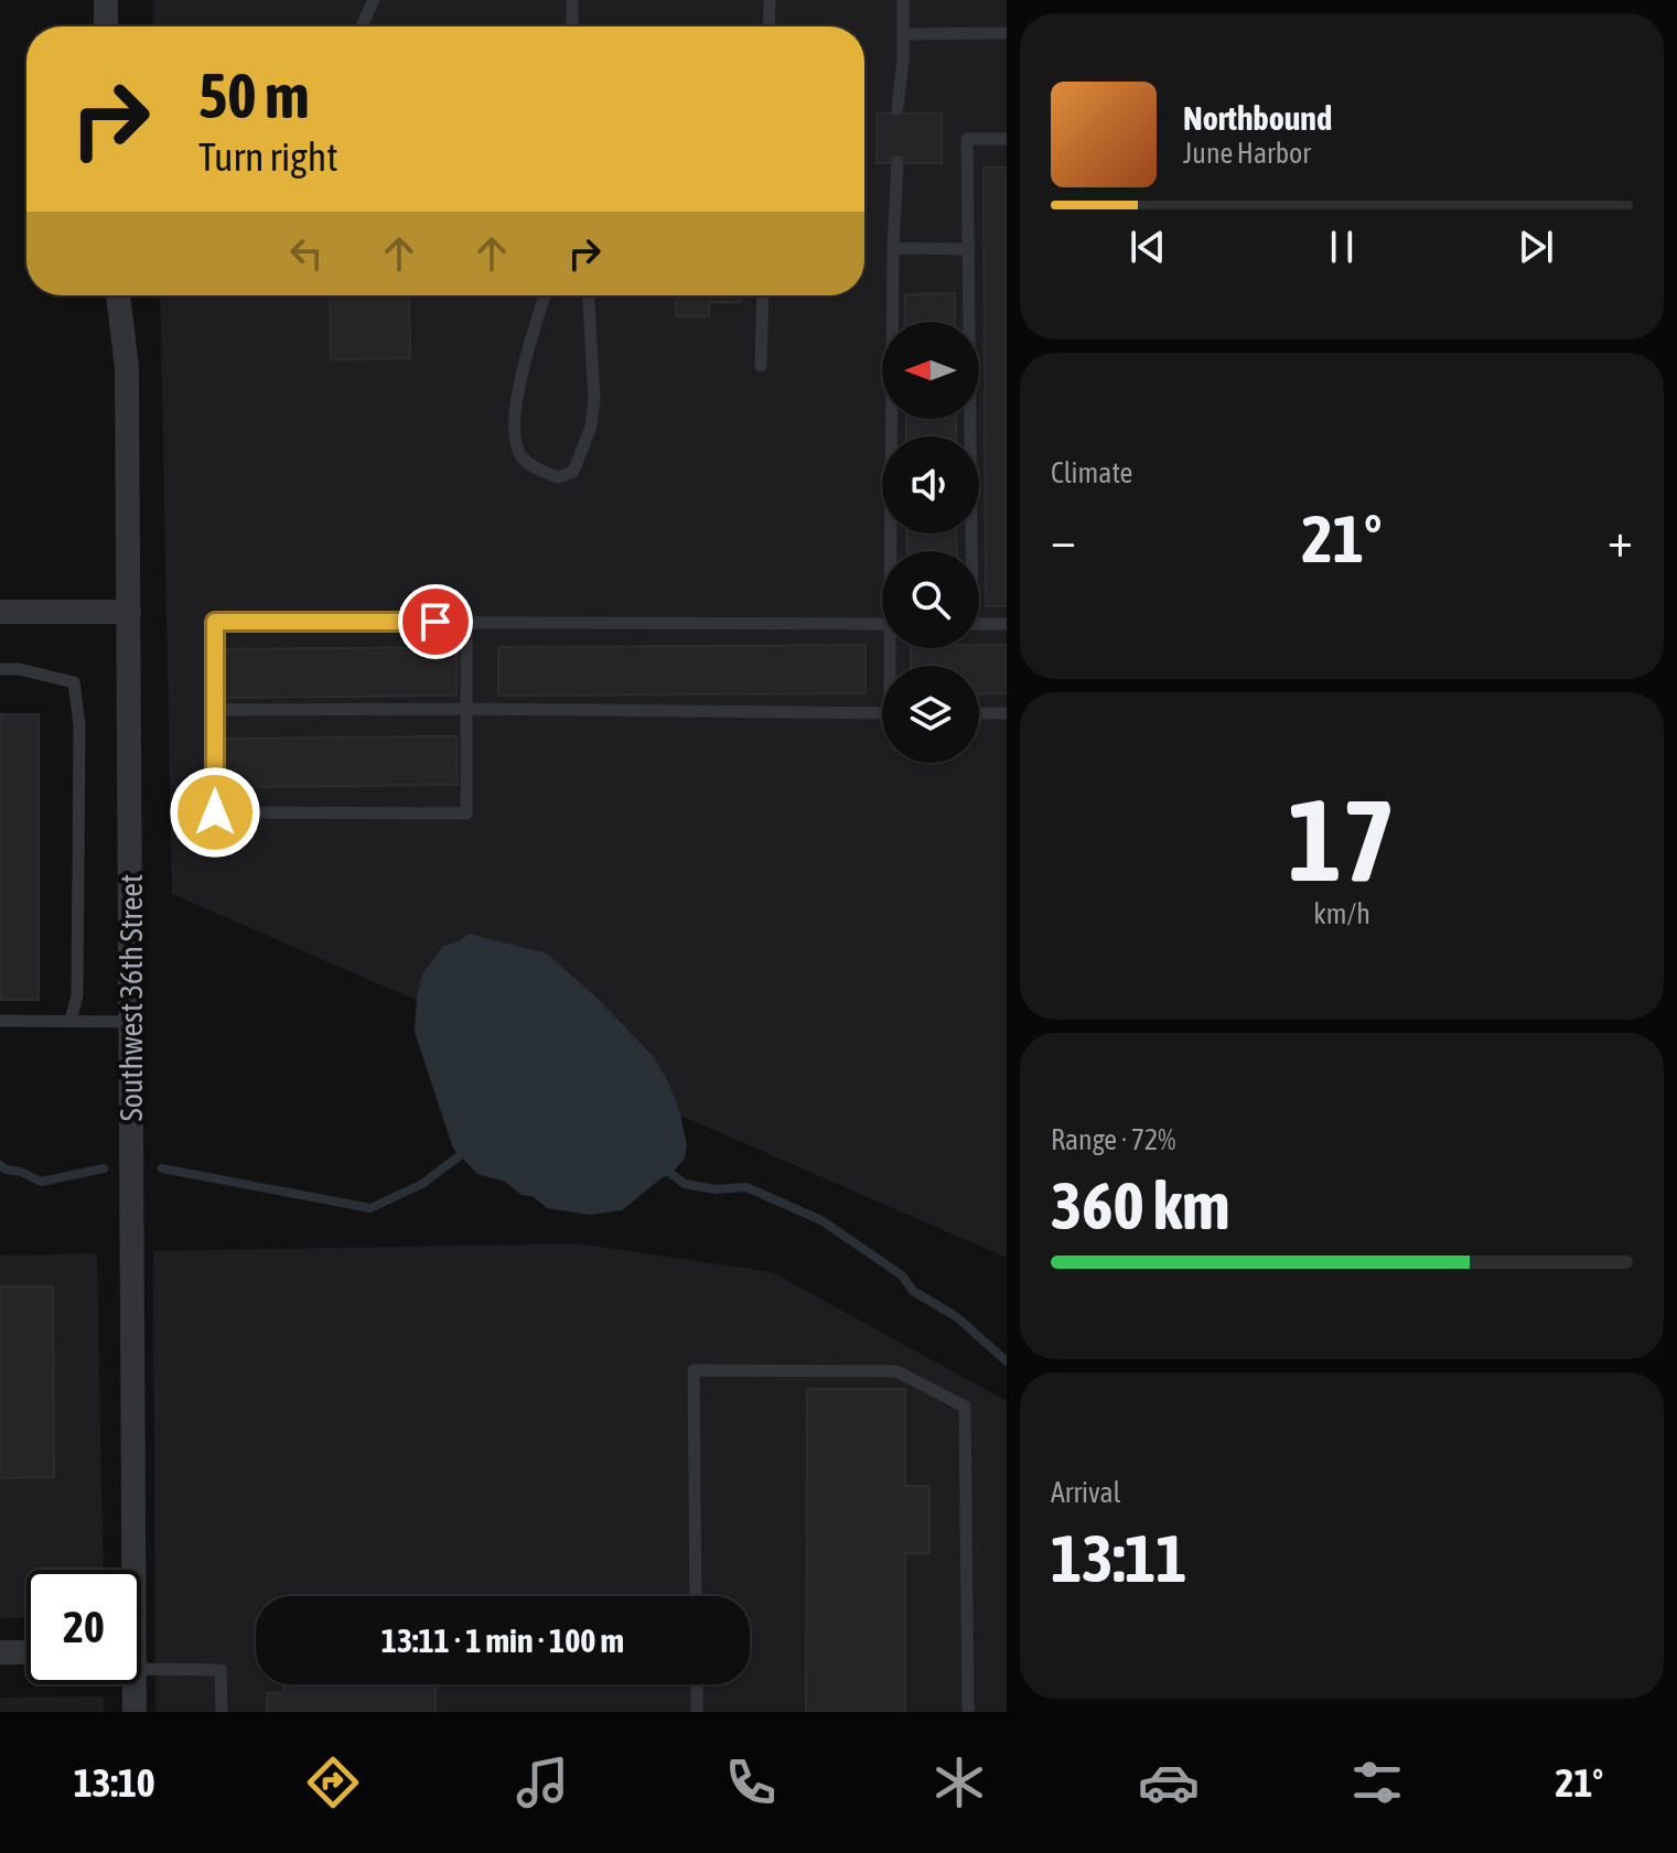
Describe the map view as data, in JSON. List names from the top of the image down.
{
  "streets": {
    "street": ["Southwest 36th Street"]
  },
  "north": "left",
  "page": {
    "turn": ["50 m", "Turn right"],
    "song": ["Northbound", "June Harbor"],
    "tile": [
      "Climate",
      ["17", "km/h"],
      ["Range · 72%", "360 km"],
      ["Arrival", "13:11"]
    ],
    "heat": ["−", "21°", "+"],
    "limit": "20",
    "trip": "13:11 · 1 min · 100 m",
    "tabs": ["13:10", "21°"]
  }
}
